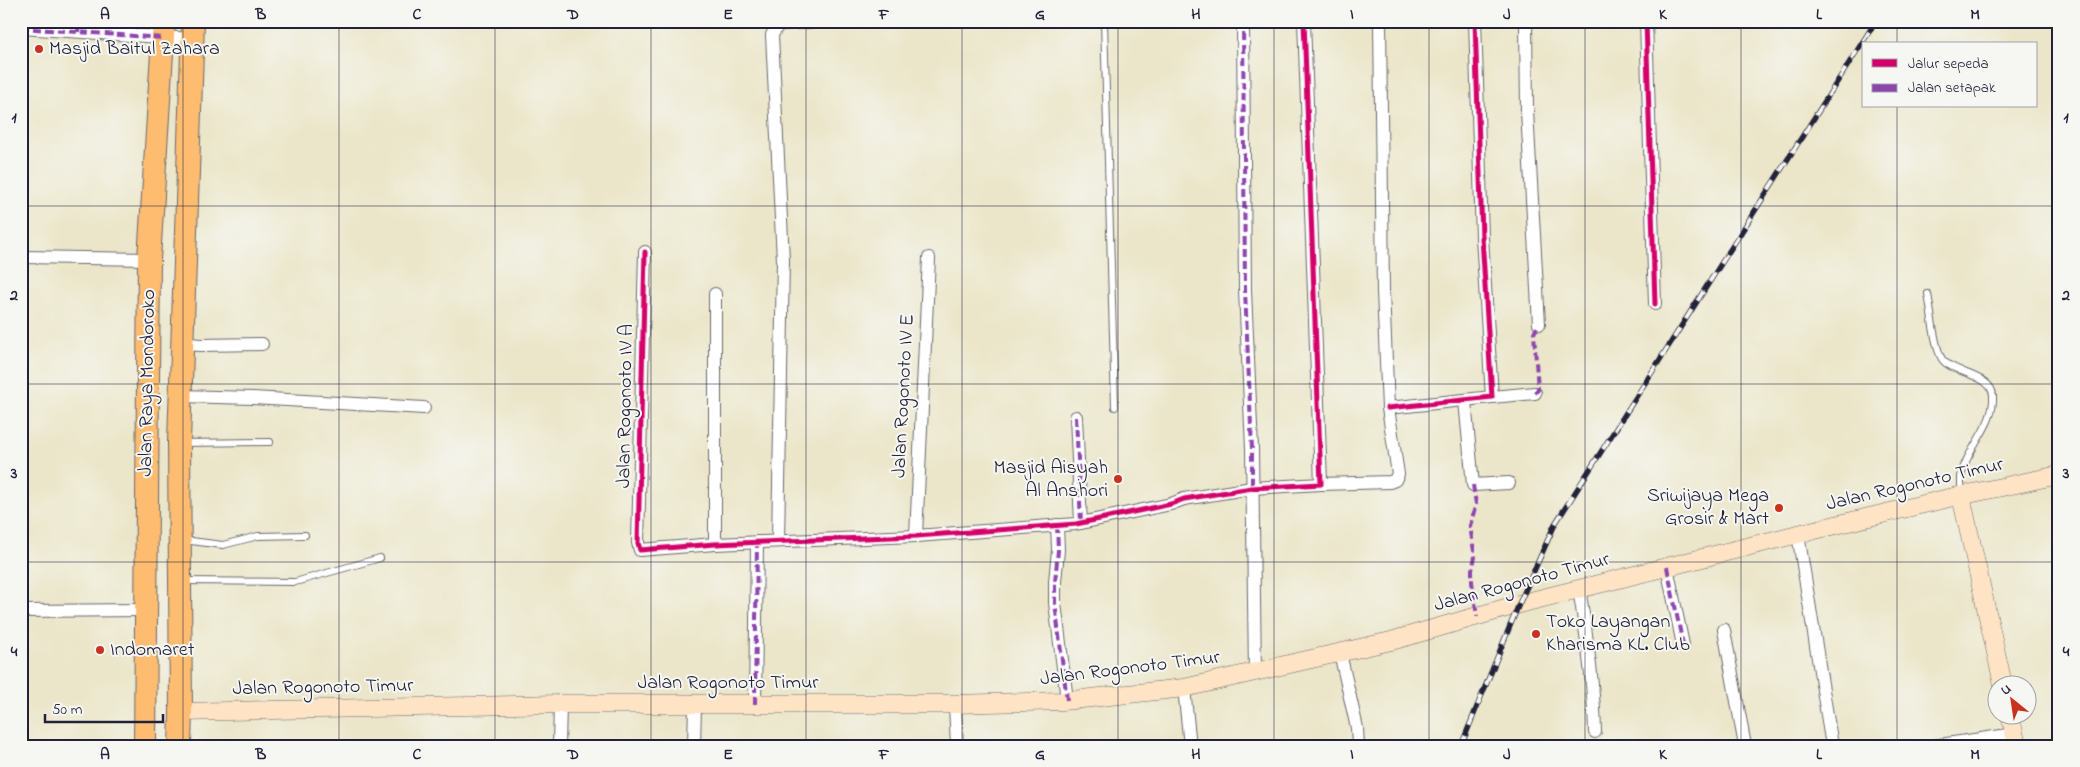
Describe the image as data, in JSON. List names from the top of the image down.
{
  "streets": {
    "highway": ["Jalan Raya Mondoroko"],
    "main road": ["Jalan Rogonoto Timur"],
    "street": ["Jalan Rogonoto IV E", "Jalan Rogonoto IV A"]
  },
  "crossings": [
    ["Jalan Raya Mondoroko", "Jalan Rogonoto Timur"]
  ],
  "places": [
    "Masjid Baitul Zahara",
    "Masjid Aisyah Al Anshori",
    "Sriwijaya Mega Grosir & Mart",
    "Toko Layangan Kharisma KL. Club",
    "Indomaret"
  ],
  "legend": ["Jalur sepeda", "Jalan setapak"],
  "scale_bar": "50 m",
  "north": "top left",
  "grid": {
    "columns": [
      "A",
      "B",
      "C",
      "D",
      "E",
      "F",
      "G",
      "H",
      "I",
      "J",
      "K",
      "L",
      "M"
    ],
    "rows": [
      "1",
      "2",
      "3",
      "4"
    ]
  }
}
